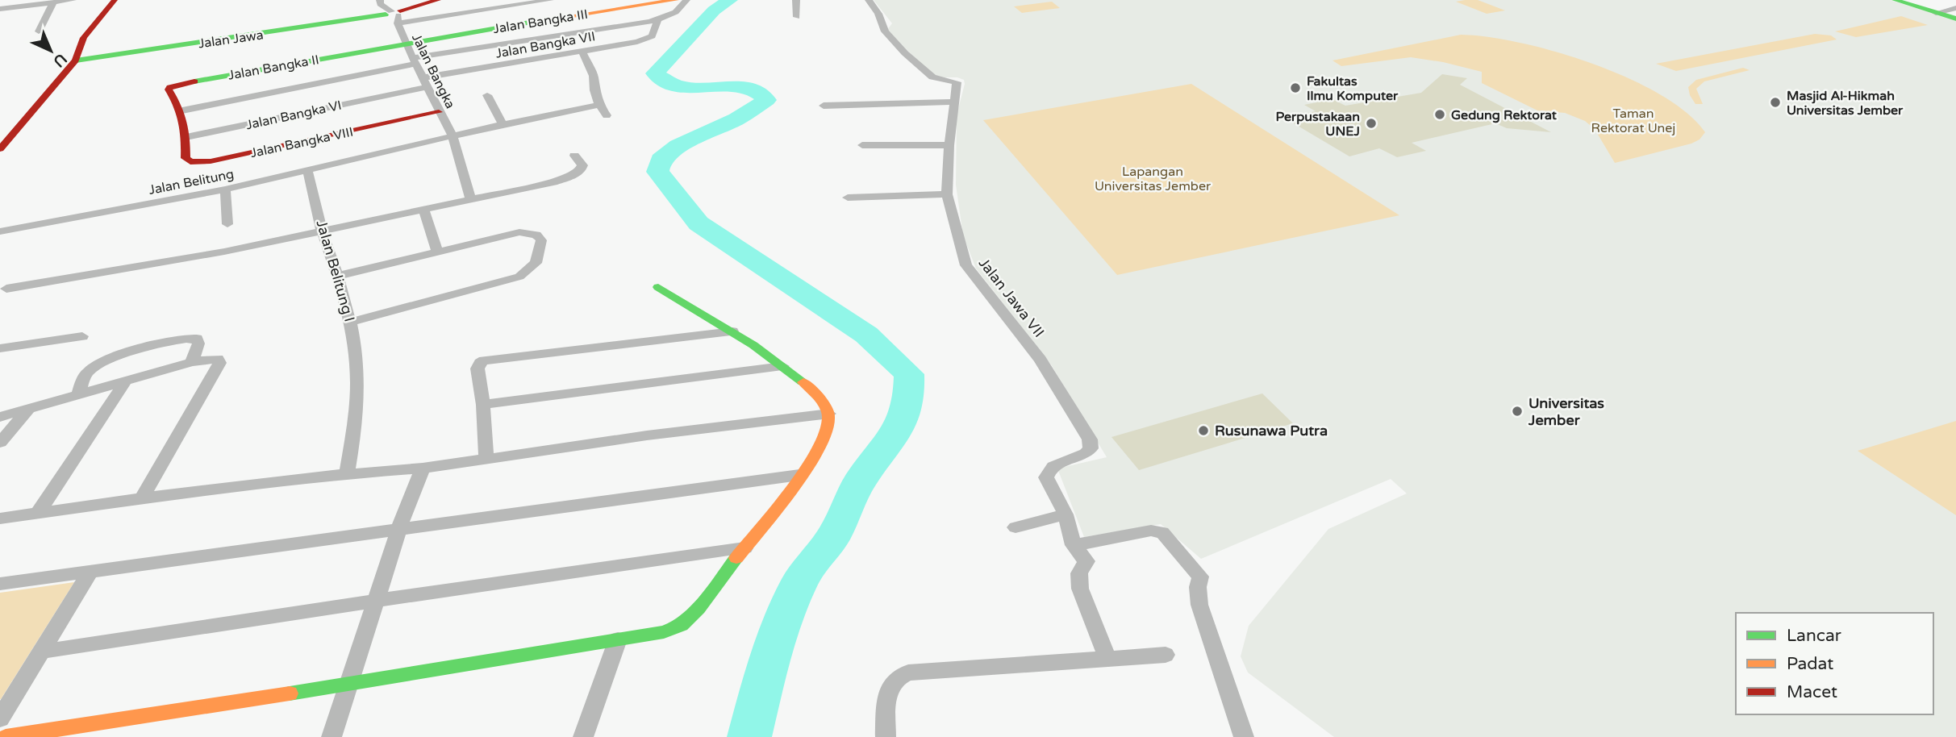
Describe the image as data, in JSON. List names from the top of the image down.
{
  "streets": {
    "street": [
      "Jalan Bangka III",
      "Jalan Jawa",
      "Jalan Bangka VII",
      "Jalan Bangka II",
      "Jalan Bangka",
      "Jalan Bangka VI",
      "Jalan Bangka VIII",
      "Jalan Belitung",
      "Jalan Belitung I",
      "Jalan Jawa VII"
    ]
  },
  "crossings": [
    ["Jalan Bangka III", "Jalan Bangka II"],
    ["Jalan Bangka III", "Jalan Bangka"],
    ["Jalan Jawa", "Jalan Bangka"],
    ["Jalan Bangka VII", "Jalan Bangka"],
    ["Jalan Bangka VII", "Jalan Bangka VI"],
    ["Jalan Bangka II", "Jalan Bangka"],
    ["Jalan Bangka", "Jalan Bangka VI"],
    ["Jalan Bangka", "Jalan Bangka VIII"],
    ["Jalan Bangka", "Jalan Belitung"],
    ["Jalan Bangka VI", "Jalan Bangka VIII"],
    ["Jalan Belitung", "Jalan Belitung I"]
  ],
  "parks": ["Taman Rektorat Unej", "Lapangan Universitas Jember"],
  "places": [
    "Fakultas Ilmu Komputer",
    "Masjid Al-Hikmah Universitas Jember",
    "Gedung Rektorat",
    "Perpustakaan UNEJ",
    "Universitas Jember",
    "Rusunawa Putra"
  ],
  "legend": ["Lancar", "Padat", "Macet"],
  "north": "bottom right"
}
